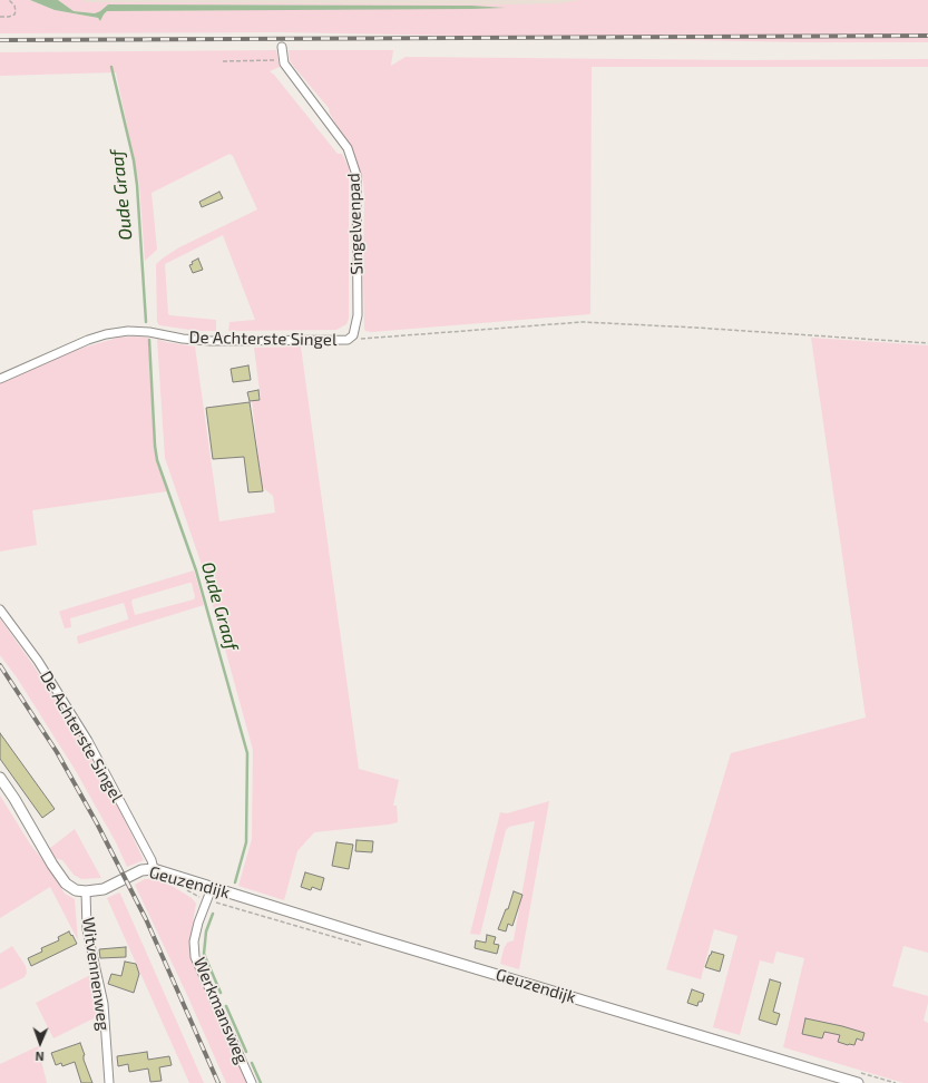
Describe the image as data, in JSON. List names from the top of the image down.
{
  "streets": {
    "main road": ["Geuzendijk"],
    "street": [
      "Singelvenpad",
      "De Achterste Singel",
      "Witvennenweg",
      "Werkmansweg"
    ]
  },
  "crossings": [
    ["Singelvenpad", "De Achterste Singel"],
    ["De Achterste Singel", "Geuzendijk"],
    ["Geuzendijk", "Witvennenweg"],
    ["Geuzendijk", "Werkmansweg"]
  ],
  "water": ["Oude Graaf"],
  "north": "bottom"
}
